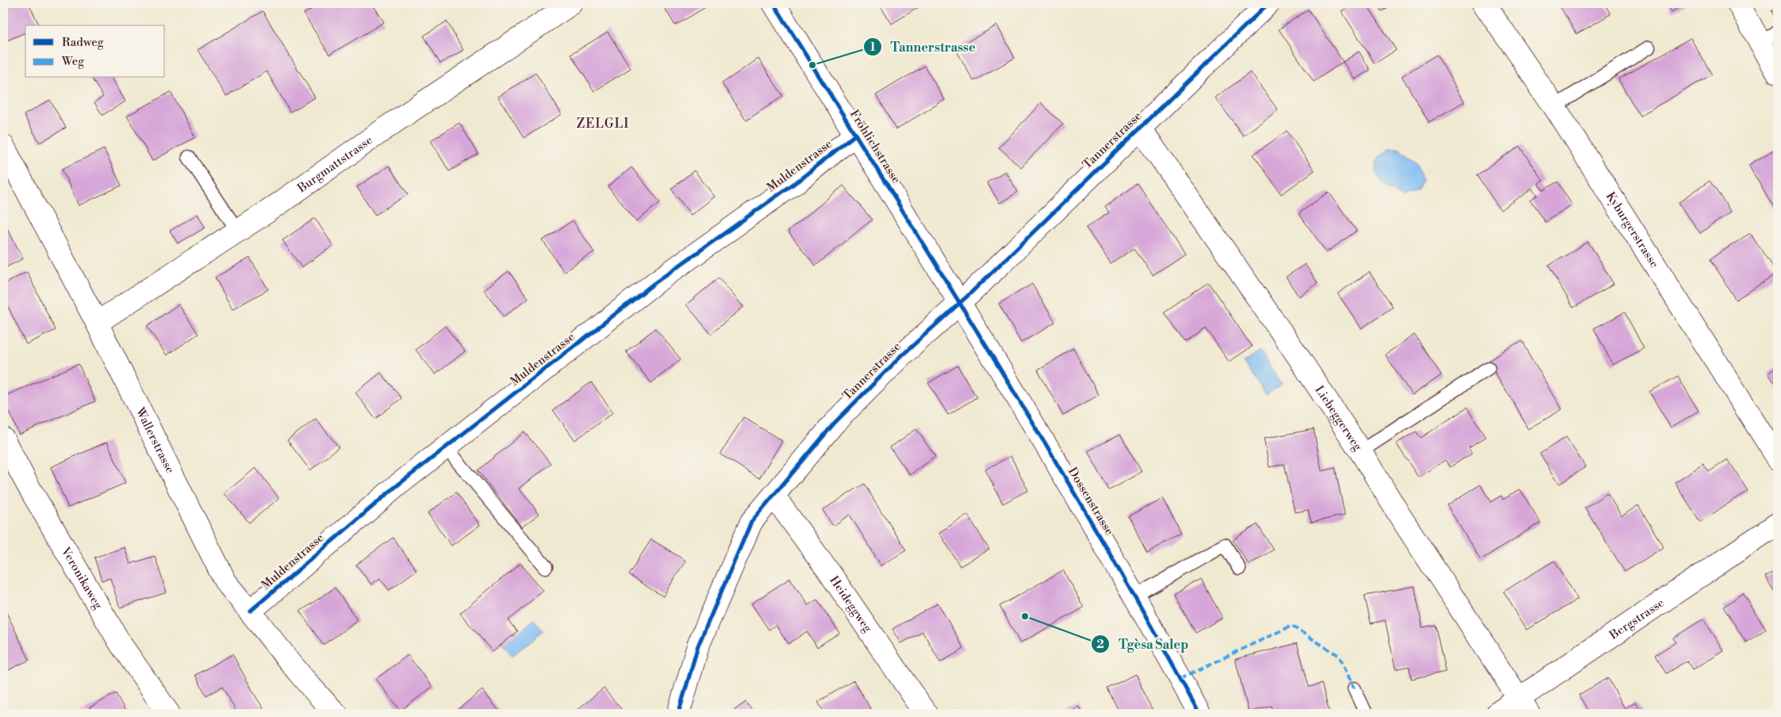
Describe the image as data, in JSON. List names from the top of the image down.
{
  "streets": {
    "street": [
      "Tannerstrasse",
      "Fröhlichstrasse",
      "Burgmattstrasse",
      "Muldenstrasse",
      "Kyburgerstrasse",
      "Liebeggerweg",
      "Wallerstrasse",
      "Dossenstrasse",
      "Veronikaweg",
      "Heideggweg",
      "Bergstrasse"
    ]
  },
  "crossings": [
    ["Tannerstrasse", "Fröhlichstrasse"],
    ["Tannerstrasse", "Liebeggerweg"],
    ["Tannerstrasse", "Dossenstrasse"],
    ["Tannerstrasse", "Heideggweg"],
    ["Fröhlichstrasse", "Muldenstrasse"],
    ["Fröhlichstrasse", "Dossenstrasse"],
    ["Burgmattstrasse", "Wallerstrasse"],
    ["Muldenstrasse", "Wallerstrasse"],
    ["Liebeggerweg", "Bergstrasse"]
  ],
  "districts": ["ZELGLI"],
  "places": ["Tannerstrasse", "Tgèsa Salep"],
  "legend": ["Radweg", "Weg"]
}
